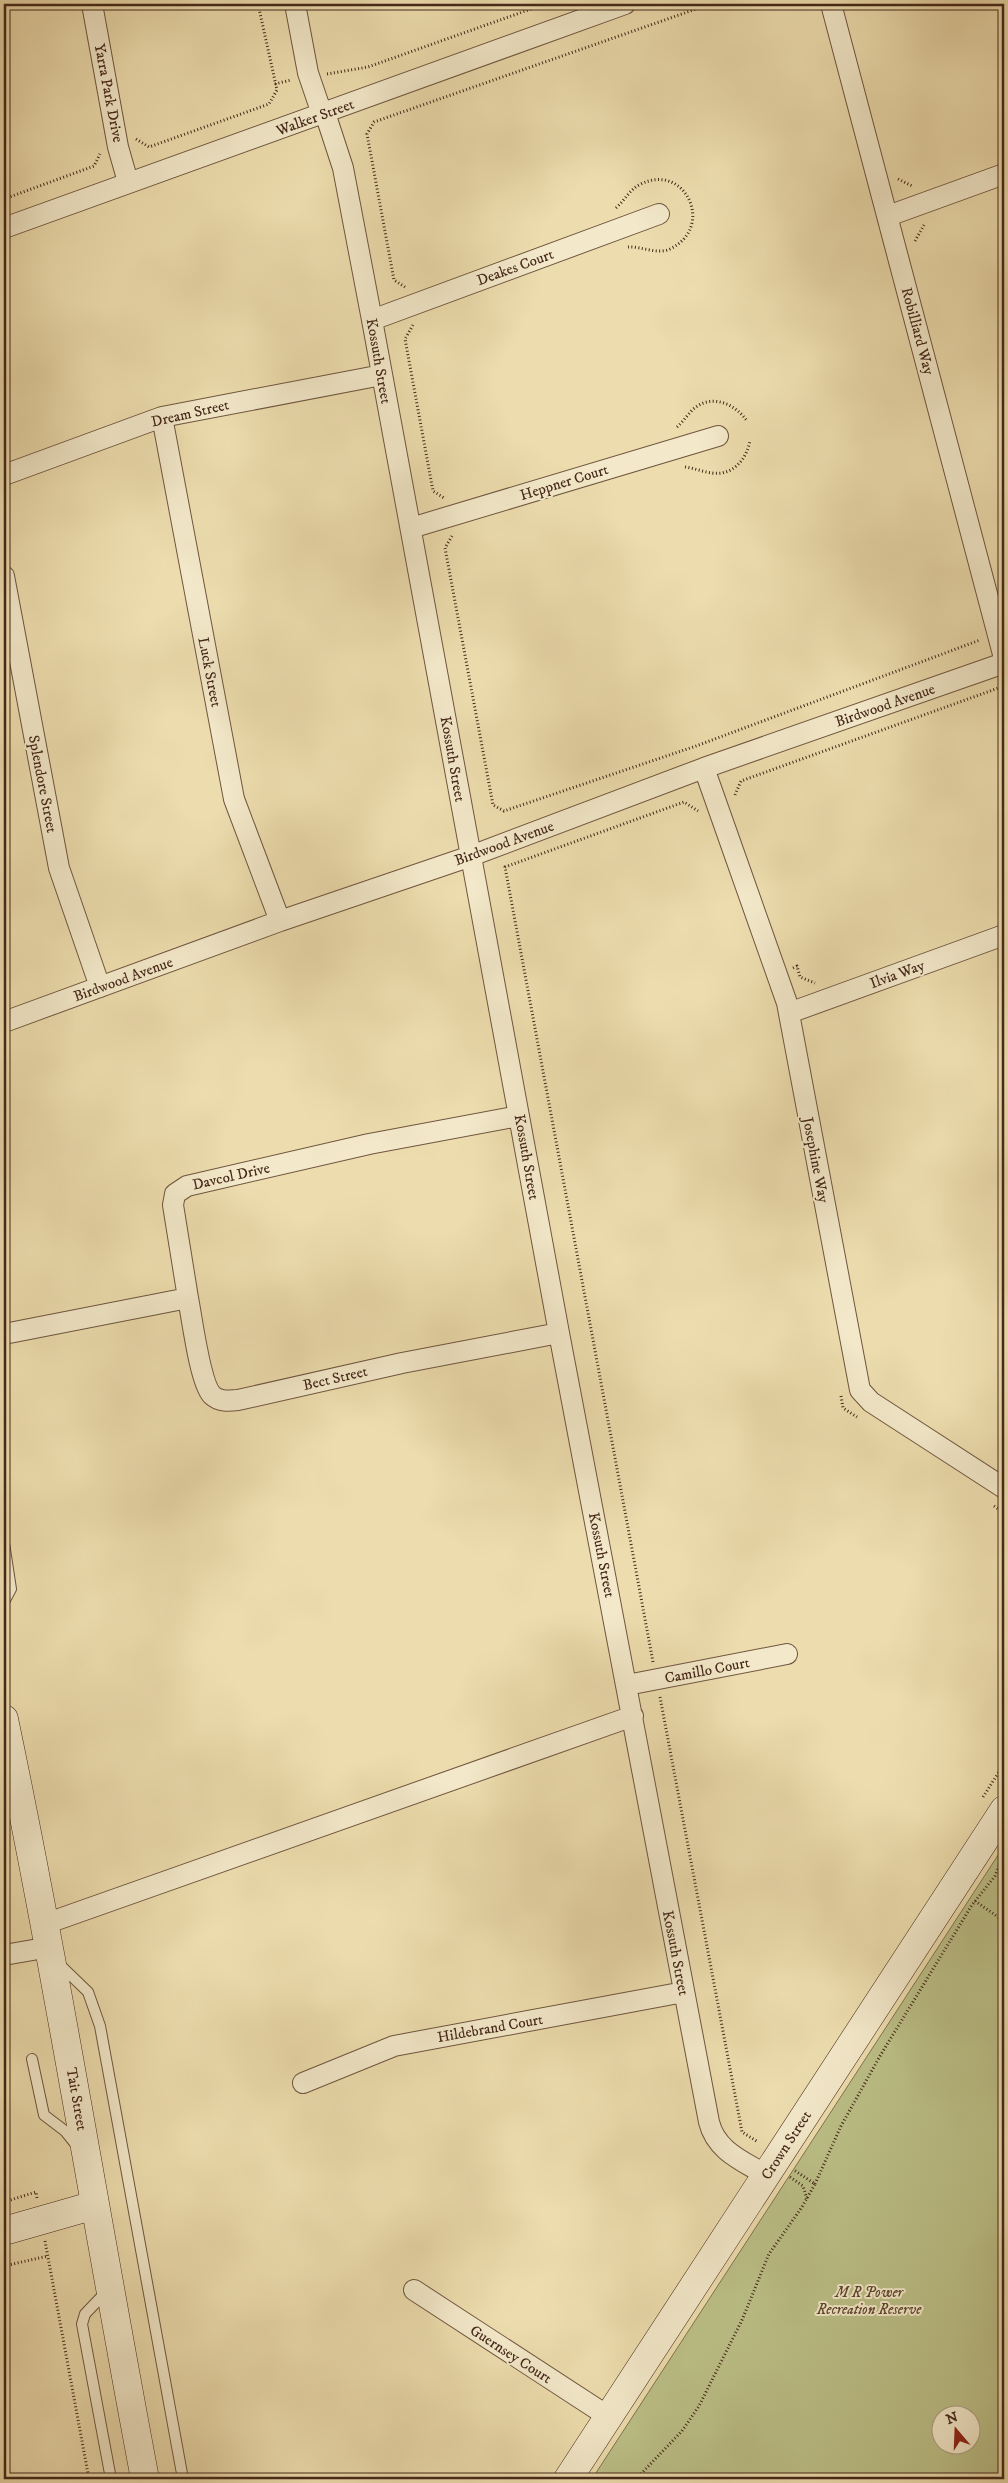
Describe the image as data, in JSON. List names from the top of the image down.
{
  "streets": {
    "street": [
      "Yarra Park Drive",
      "Walker Street",
      "Deakes Court",
      "Robilliard Way",
      "Kossuth Street",
      "Dream Street",
      "Heppner Court",
      "Luck Street",
      "Birdwood Avenue",
      "Splendore Street",
      "Ilvia Way",
      "Josephine Way",
      "Davcol Drive",
      "Bect Street",
      "Camillo Court",
      "Hildebrand Court",
      "Tait Street",
      "Crown Street",
      "Guernsey Court"
    ]
  },
  "crossings": [
    ["Yarra Park Drive", "Walker Street"],
    ["Walker Street", "Kossuth Street"],
    ["Deakes Court", "Kossuth Street"],
    ["Kossuth Street", "Dream Street"],
    ["Kossuth Street", "Heppner Court"],
    ["Kossuth Street", "Birdwood Avenue"],
    ["Kossuth Street", "Davcol Drive"],
    ["Kossuth Street", "Bect Street"],
    ["Kossuth Street", "Camillo Court"],
    ["Kossuth Street", "Hildebrand Court"],
    ["Kossuth Street", "Crown Street"],
    ["Dream Street", "Luck Street"],
    ["Luck Street", "Birdwood Avenue"],
    ["Birdwood Avenue", "Splendore Street"],
    ["Birdwood Avenue", "Josephine Way"],
    ["Ilvia Way", "Josephine Way"],
    ["Davcol Drive", "Bect Street"],
    ["Crown Street", "Guernsey Court"]
  ],
  "parks": ["M R Power Recreation Reserve"],
  "north": "top"
}
